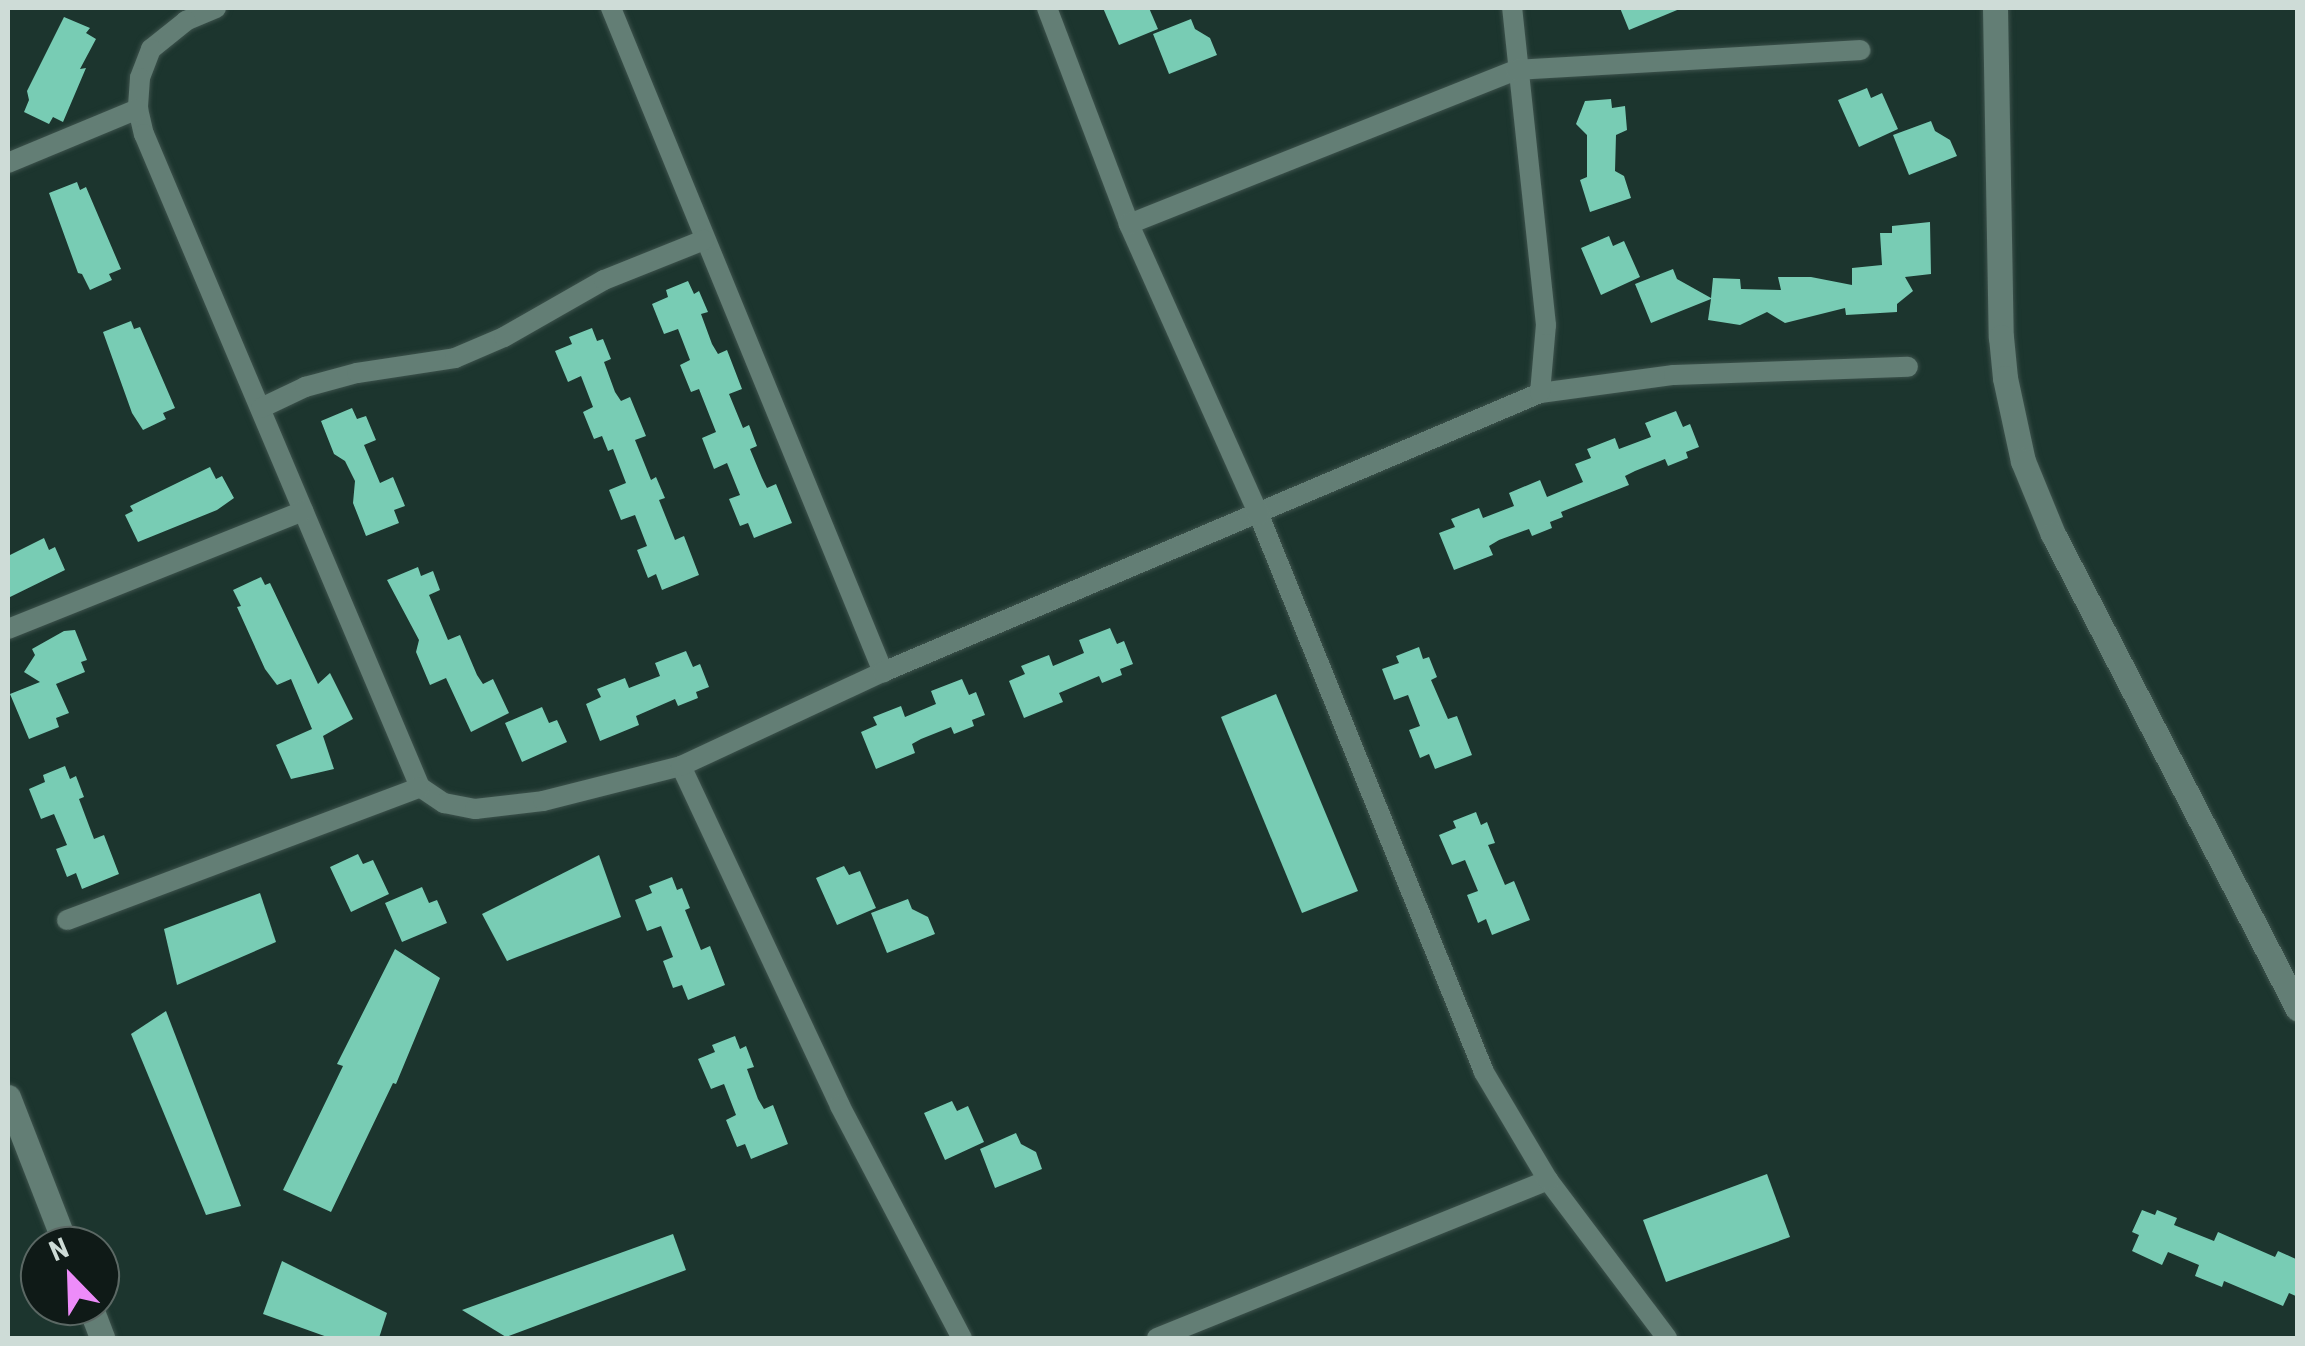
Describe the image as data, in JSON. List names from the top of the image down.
{
  "north": "top left"
}
